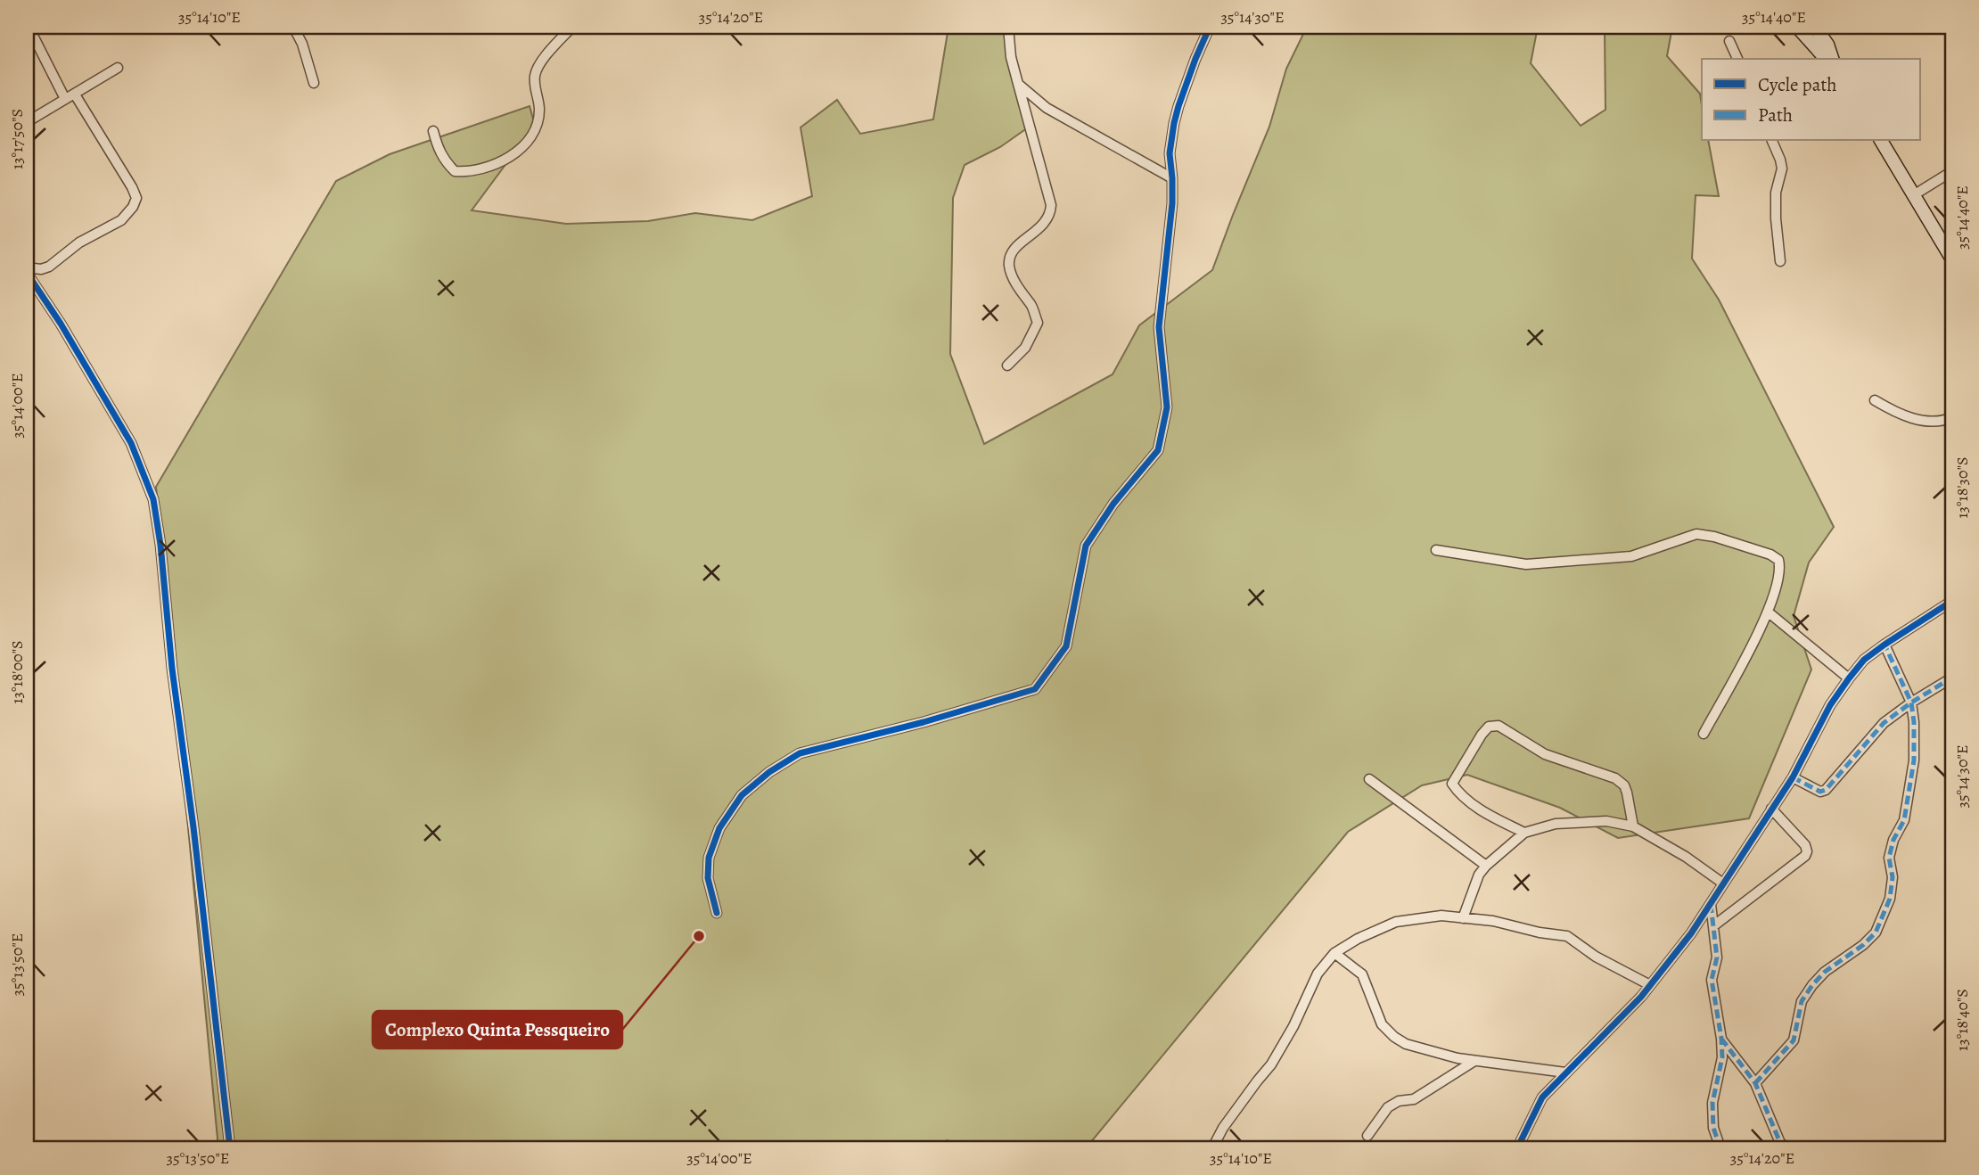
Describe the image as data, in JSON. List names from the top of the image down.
{
  "places": ["Complexo Quinta Pessqueiro"],
  "legend": ["Cycle path", "Path"],
  "coordinates": [
    "35°14'10\"E",
    "35°14'20\"E",
    "35°14'30\"E",
    "35°14'40\"E",
    "13°17'50\"S",
    "35°14'00\"E",
    "13°18'30\"S",
    "13°18'00\"S",
    "35°13'50\"E",
    "13°18'40\"S"
  ]
}
